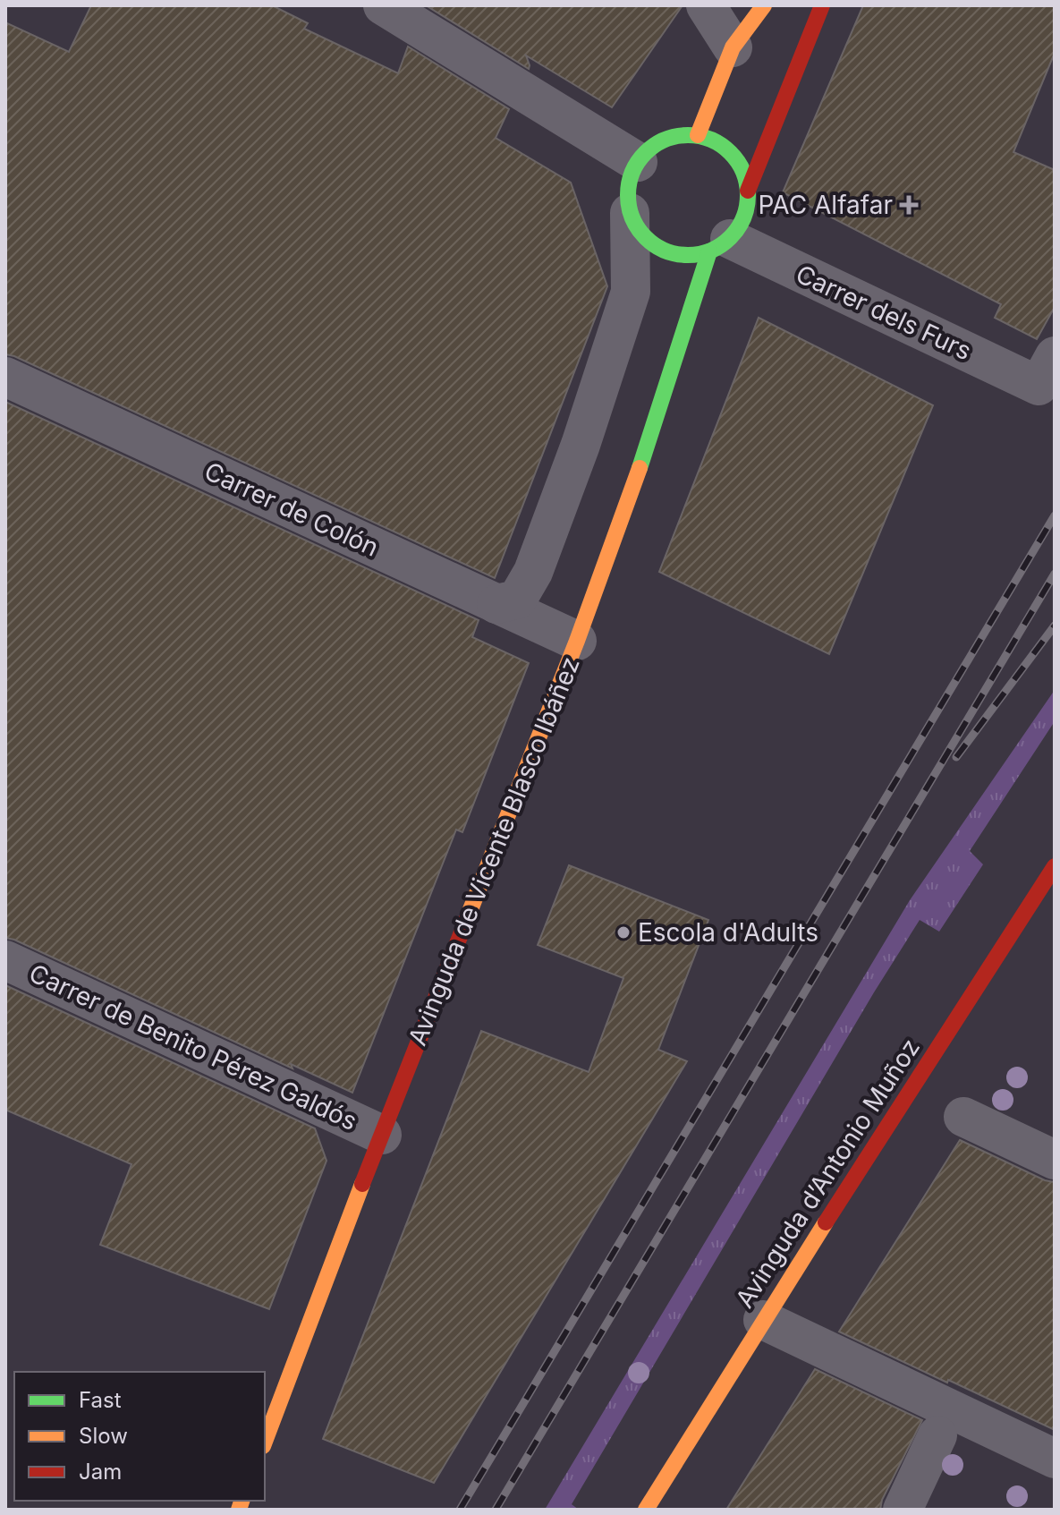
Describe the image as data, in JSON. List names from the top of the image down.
{
  "streets": {
    "street": [
      "Carrer dels Furs",
      "Carrer de Colón",
      "Avinguda de Vicente Blasco Ibáñez",
      "Carrer de Benito Pérez Galdós",
      "Avinguda d’Antonio Muñoz"
    ]
  },
  "crossings": [
    ["Carrer dels Furs", "Avinguda de Vicente Blasco Ibáñez"],
    ["Carrer de Colón", "Avinguda de Vicente Blasco Ibáñez"],
    ["Avinguda de Vicente Blasco Ibáñez", "Carrer de Benito Pérez Galdós"]
  ],
  "places": {
    "health": ["PAC Alfafar"],
    "other": ["Escola d'Adults"]
  },
  "legend": ["Fast", "Slow", "Jam"]
}
